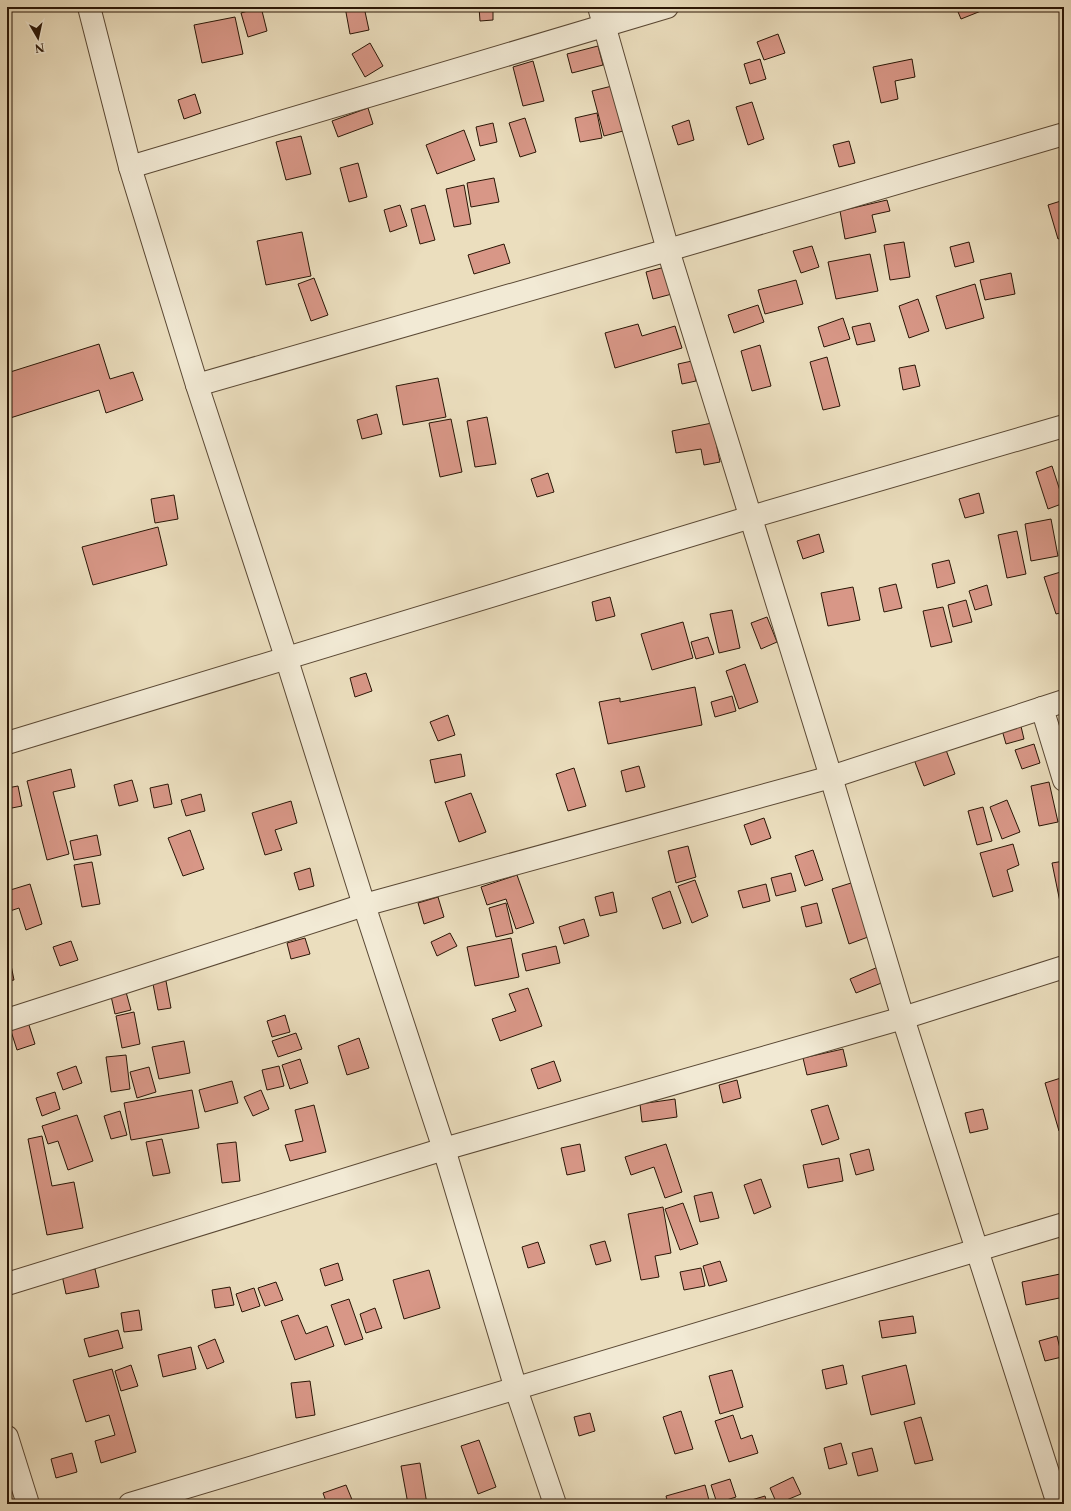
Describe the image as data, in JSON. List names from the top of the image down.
{
  "north": "bottom"
}
